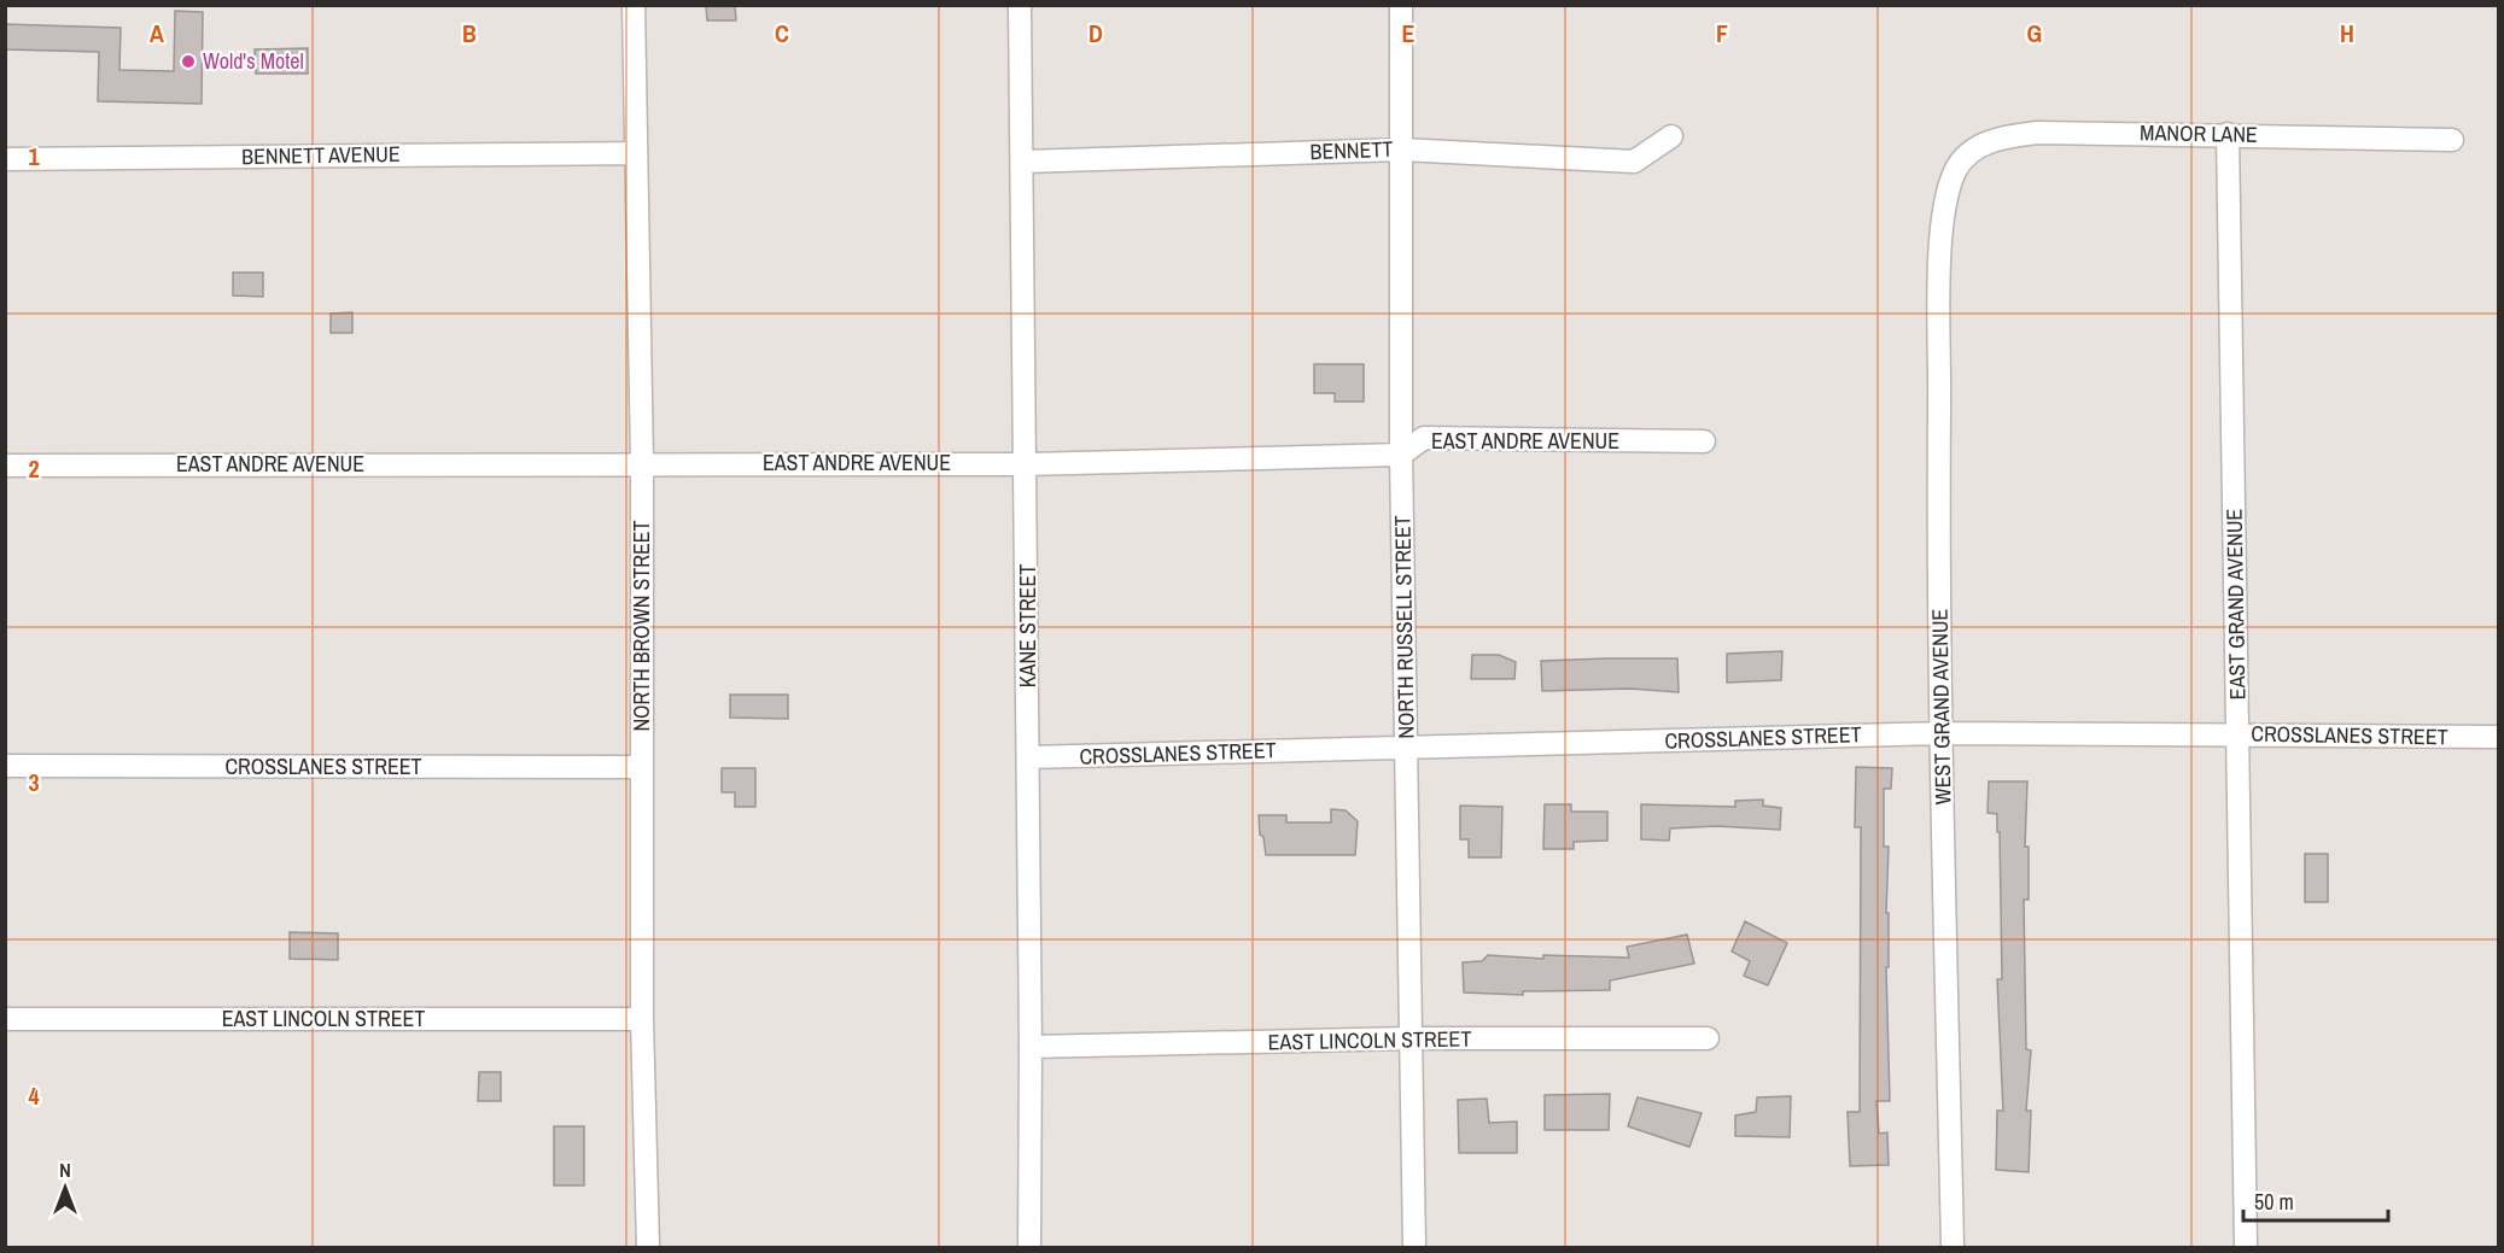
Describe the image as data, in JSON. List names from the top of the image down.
{
  "streets": {
    "street": [
      "MANOR LANE",
      "BENNETT",
      "BENNETT AVENUE",
      "EAST ANDRE AVENUE",
      "EAST GRAND AVENUE",
      "NORTH BROWN STREET",
      "KANE STREET",
      "NORTH RUSSELL STREET",
      "WEST GRAND AVENUE",
      "CROSSLANES STREET",
      "EAST LINCOLN STREET"
    ]
  },
  "crossings": [
    ["MANOR LANE", "EAST GRAND AVENUE"],
    ["MANOR LANE", "WEST GRAND AVENUE"],
    ["BENNETT", "KANE STREET"],
    ["BENNETT", "NORTH RUSSELL STREET"],
    ["BENNETT AVENUE", "NORTH BROWN STREET"],
    ["EAST ANDRE AVENUE", "NORTH BROWN STREET"],
    ["EAST ANDRE AVENUE", "KANE STREET"],
    ["EAST ANDRE AVENUE", "NORTH RUSSELL STREET"],
    ["EAST GRAND AVENUE", "CROSSLANES STREET"],
    ["NORTH BROWN STREET", "CROSSLANES STREET"],
    ["NORTH BROWN STREET", "EAST LINCOLN STREET"],
    ["KANE STREET", "CROSSLANES STREET"],
    ["KANE STREET", "EAST LINCOLN STREET"],
    ["NORTH RUSSELL STREET", "CROSSLANES STREET"],
    ["NORTH RUSSELL STREET", "EAST LINCOLN STREET"],
    ["WEST GRAND AVENUE", "CROSSLANES STREET"]
  ],
  "places": ["Wold's Motel"],
  "scale_bar": "50 m",
  "north": "top",
  "grid": {
    "columns": [
      "A",
      "B",
      "C",
      "D",
      "E",
      "F",
      "G",
      "H"
    ],
    "rows": [
      "1",
      "2",
      "3",
      "4"
    ]
  }
}
